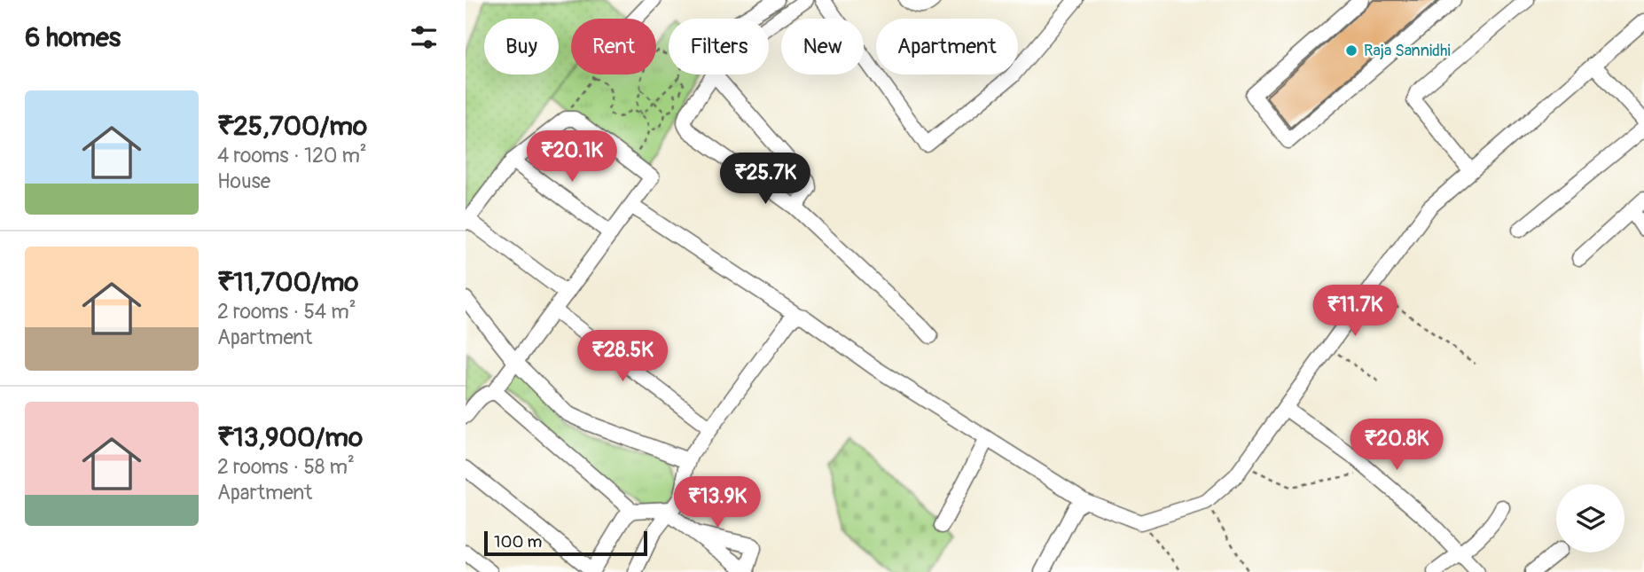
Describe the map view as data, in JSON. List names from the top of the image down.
{
  "places": ["Raja Sannidhi"],
  "scale_bar": "100 m",
  "page": {
    "heading": "6 homes",
    "chip": [
      "Buy",
      "Rent",
      "Filters",
      "New",
      "Apartment"
    ],
    "list": [
      {
        "name": "₹25,700/mo",
        "note": "4 rooms · 120 m² · House"
      },
      {
        "name": "₹11,700/mo",
        "note": "2 rooms · 54 m² · Apartment"
      },
      {
        "name": "₹13,900/mo",
        "note": "2 rooms · 58 m² · Apartment"
      }
    ],
    "price": [
      "₹20.1K",
      "₹25.7K",
      "₹11.7K",
      "₹28.5K",
      "₹20.8K",
      "₹13.9K"
    ],
    "scale": "100 m"
  }
}
